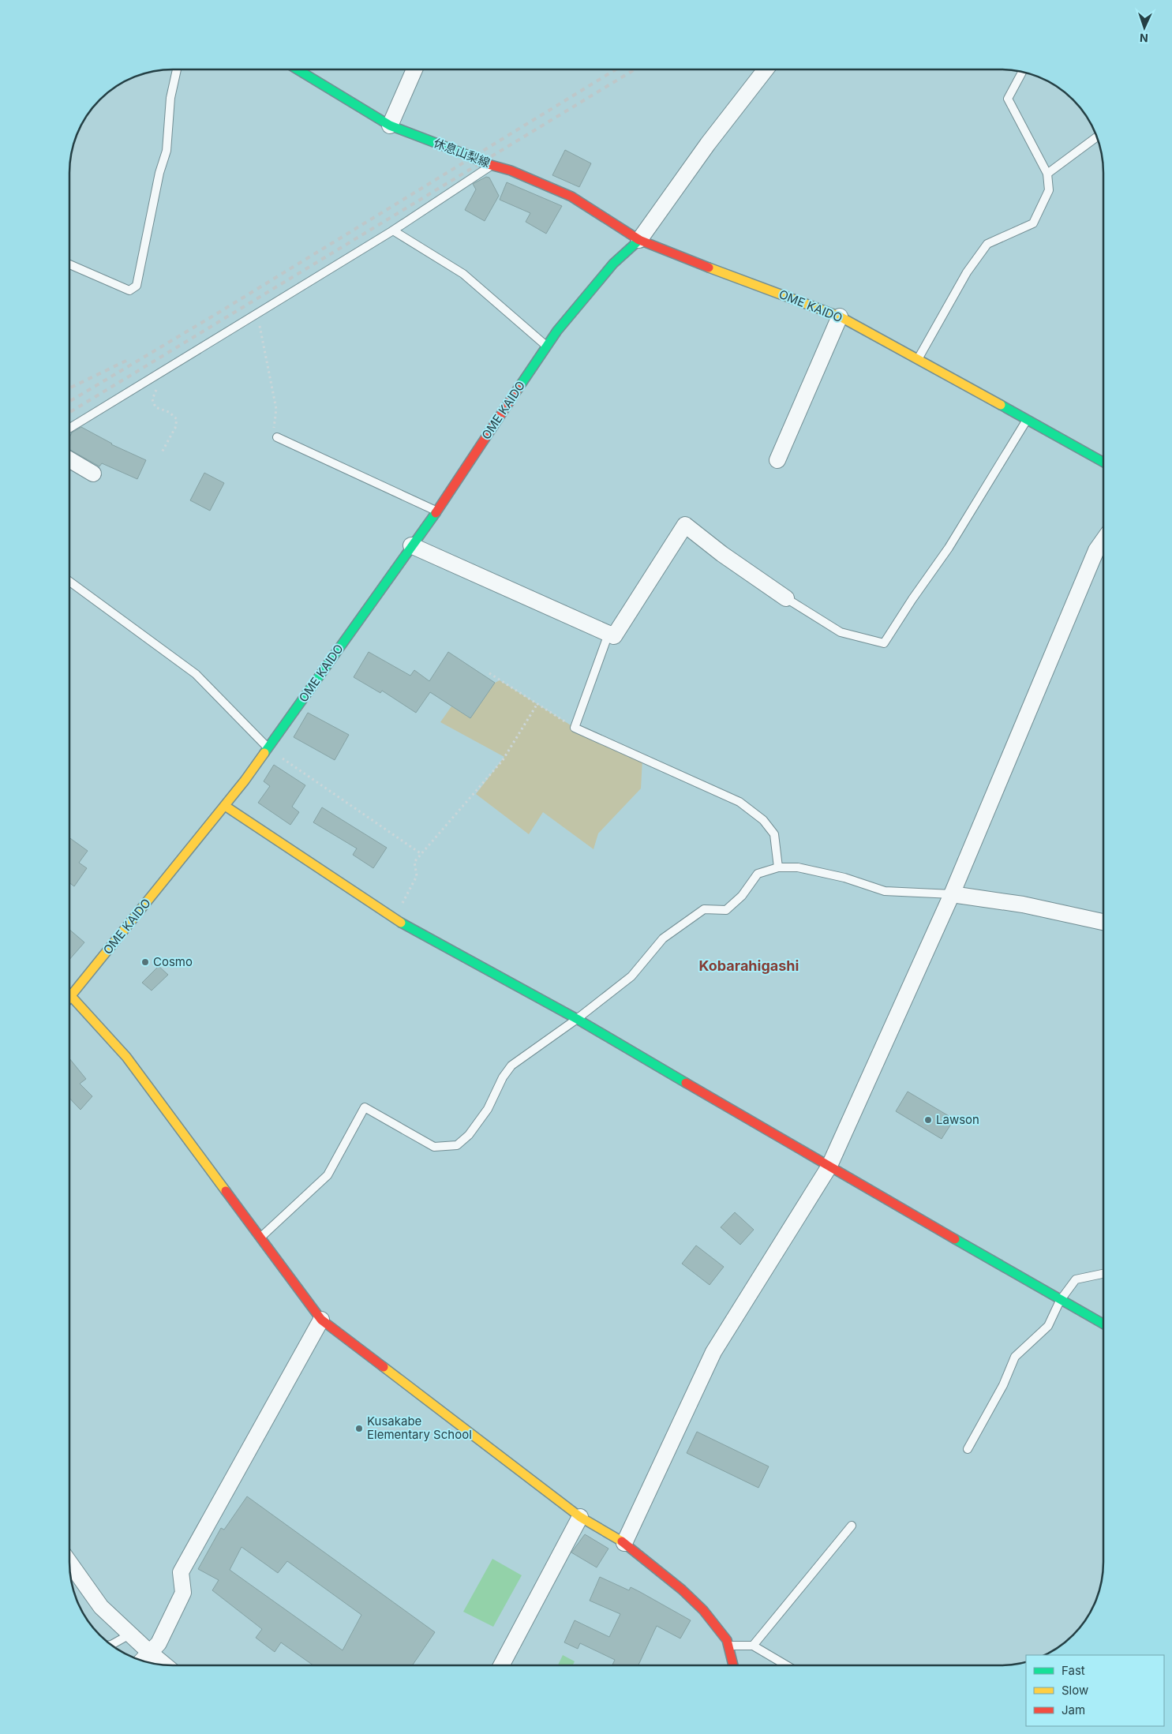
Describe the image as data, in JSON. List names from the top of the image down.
{
  "streets": {
    "street": ["休息山梨線", "OME KAIDO"]
  },
  "crossings": [
    ["休息山梨線", "OME KAIDO"]
  ],
  "districts": ["Kobarahigashi"],
  "places": ["Cosmo", "Lawson", "Kusakabe Elementary School"],
  "legend": ["Fast", "Slow", "Jam"],
  "north": "bottom"
}
